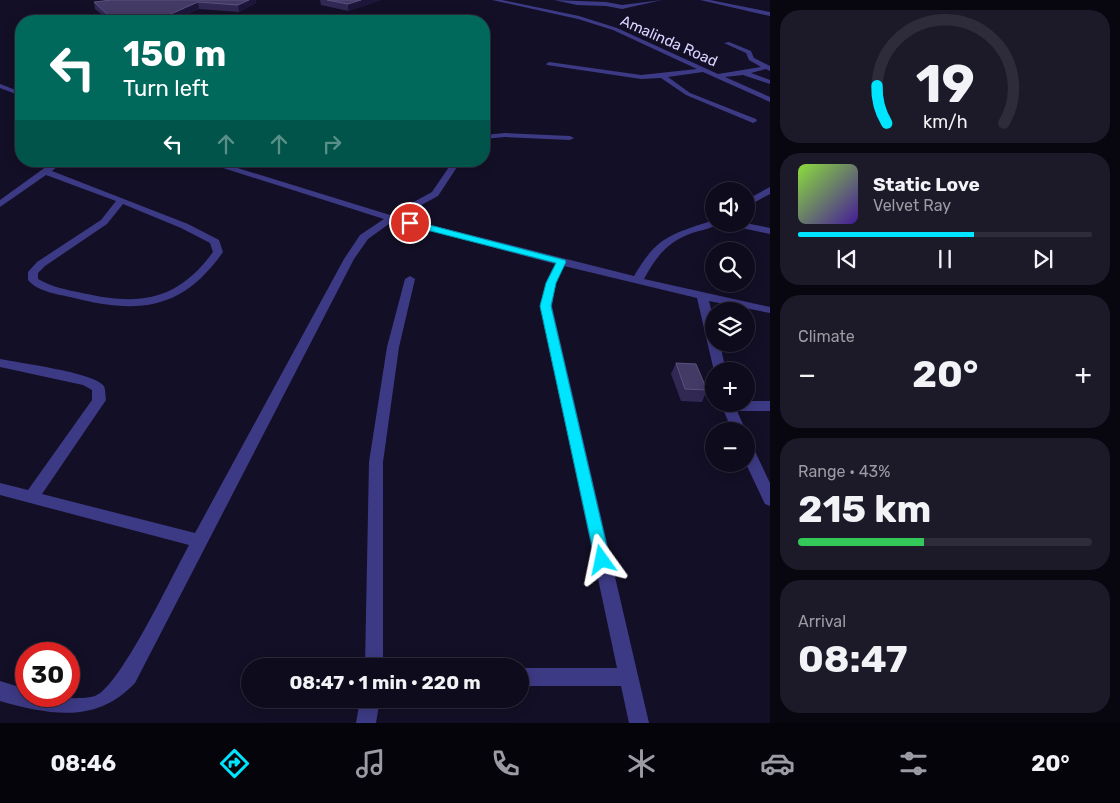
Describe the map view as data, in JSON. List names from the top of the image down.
{
  "streets": {
    "street": ["Amalinda Road"]
  },
  "page": {
    "turn": ["150 m", "Turn left"],
    "song": ["Static Love", "Velvet Ray"],
    "map_buttons": ["+", "−"],
    "tile": [
      "Climate",
      ["Range · 43%", "215 km"],
      ["Arrival", "08:47"]
    ],
    "heat": ["−", "20°", "+"],
    "limit": "30",
    "trip": "08:47 · 1 min · 220 m",
    "tabs": ["08:46", "20°"],
    "gauge": ["19", "km/h"]
  }
}
